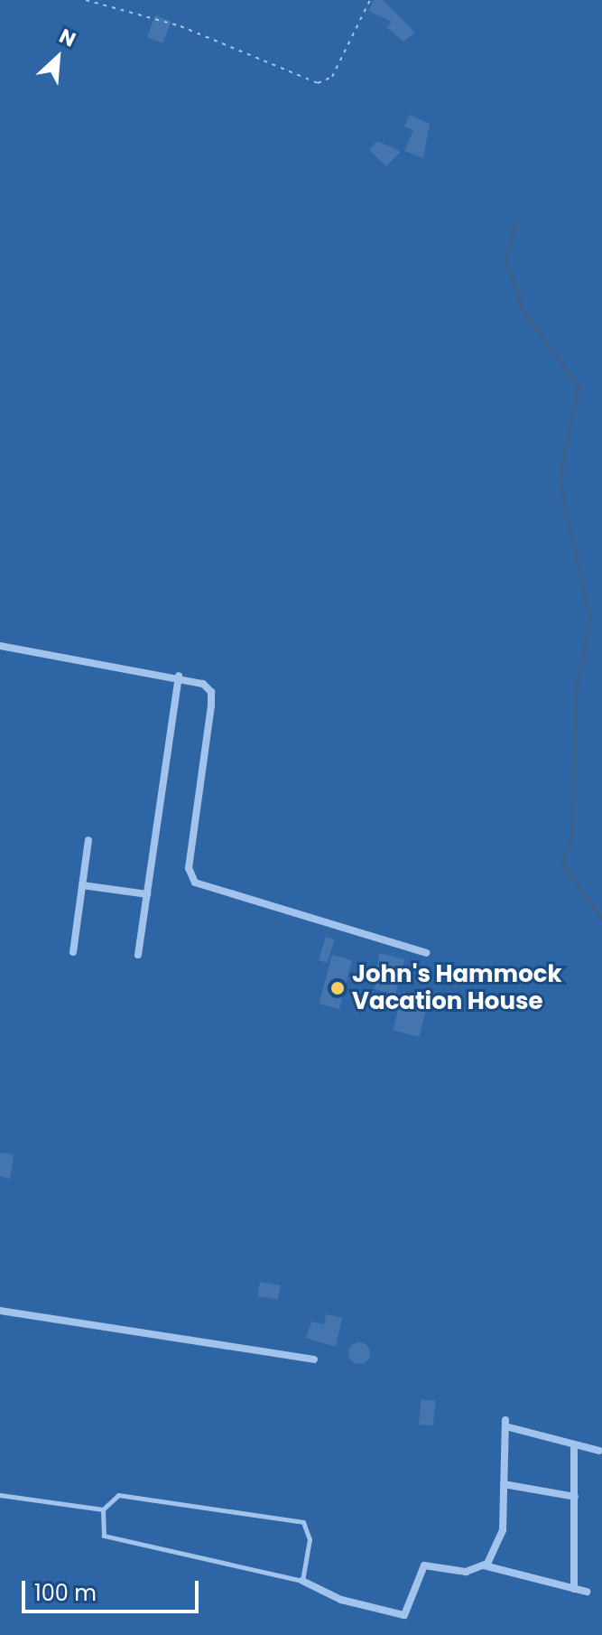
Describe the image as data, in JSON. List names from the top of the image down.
{
  "places": ["John's Hammock Vacation House"],
  "scale_bar": "100 m",
  "north": "top right"
}
